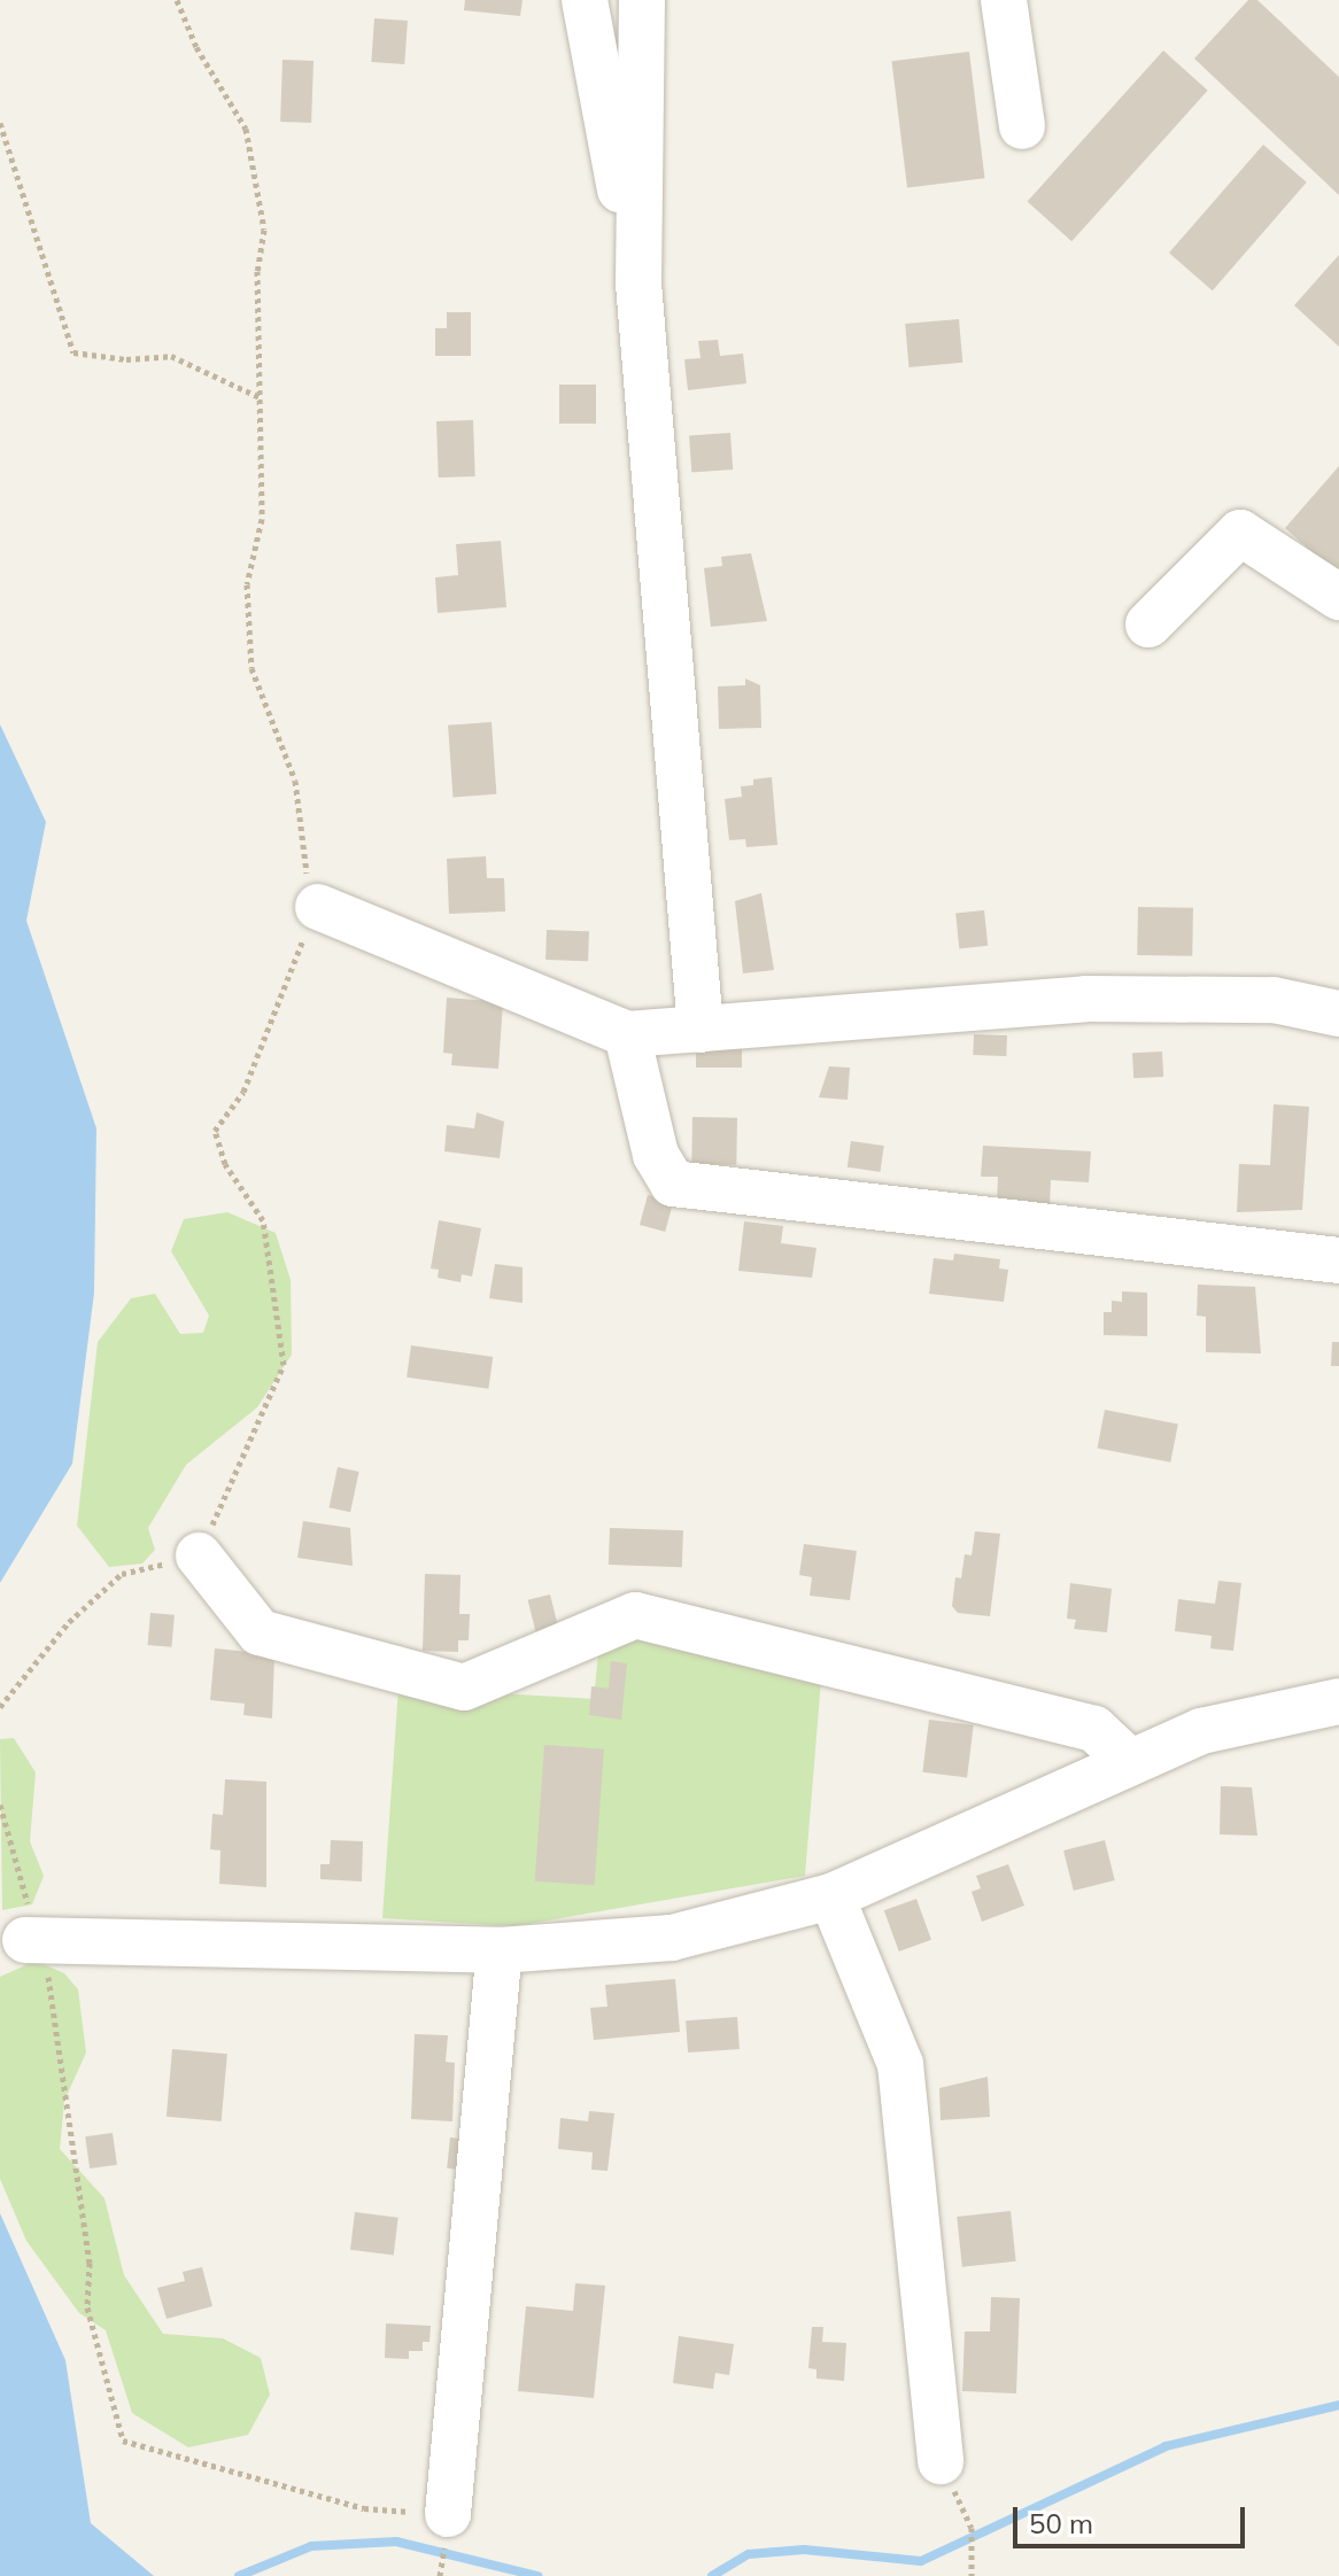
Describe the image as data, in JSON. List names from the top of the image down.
{
  "scale_bar": "50 m"
}
